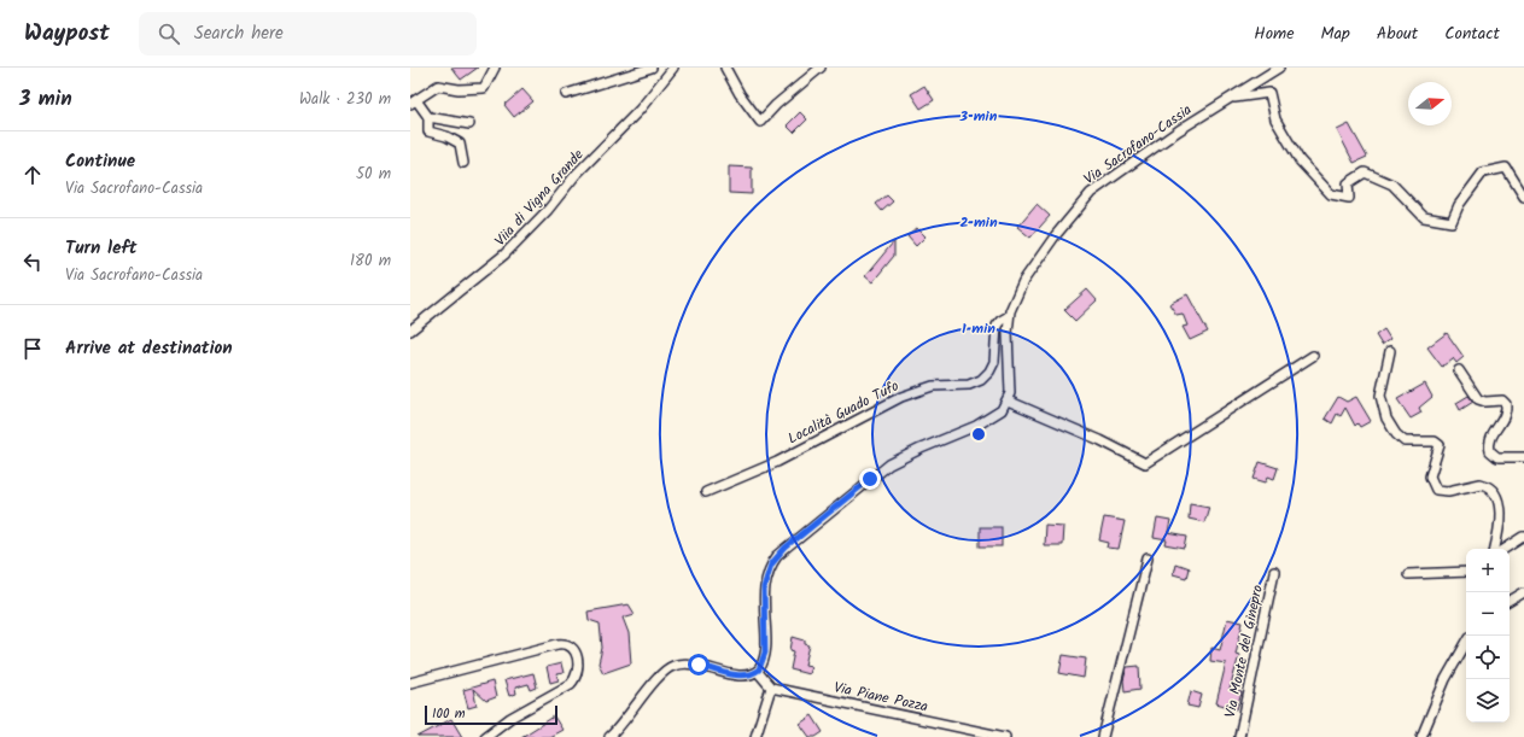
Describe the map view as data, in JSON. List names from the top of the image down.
{
  "streets": {
    "street": [
      "Via Sacrofano-Cassia",
      "Viia di Vigna Grande",
      "Località Guado Tufo",
      "Via Monte del Ginepro",
      "Via Piane Pozza"
    ]
  },
  "crossings": [
    ["Via Sacrofano-Cassia", "Località Guado Tufo"]
  ],
  "scale_bar": "100 m",
  "north": "right",
  "page": {
    "header": "Waypost",
    "search": "Search here",
    "nav": [
      "Home",
      "Map",
      "About",
      "Contact"
    ],
    "heading": ["3 min", "Walk · 230 m"],
    "list": [
      ["Continue", "Via Sacrofano-Cassia", "50 m"],
      ["Turn left", "Via Sacrofano-Cassia", "180 m"],
      "Arrive at destination"
    ],
    "map_buttons": ["+", "−"],
    "scale": "100 m"
  },
  "rings": ["3 min", "2 min", "1 min"]
}
